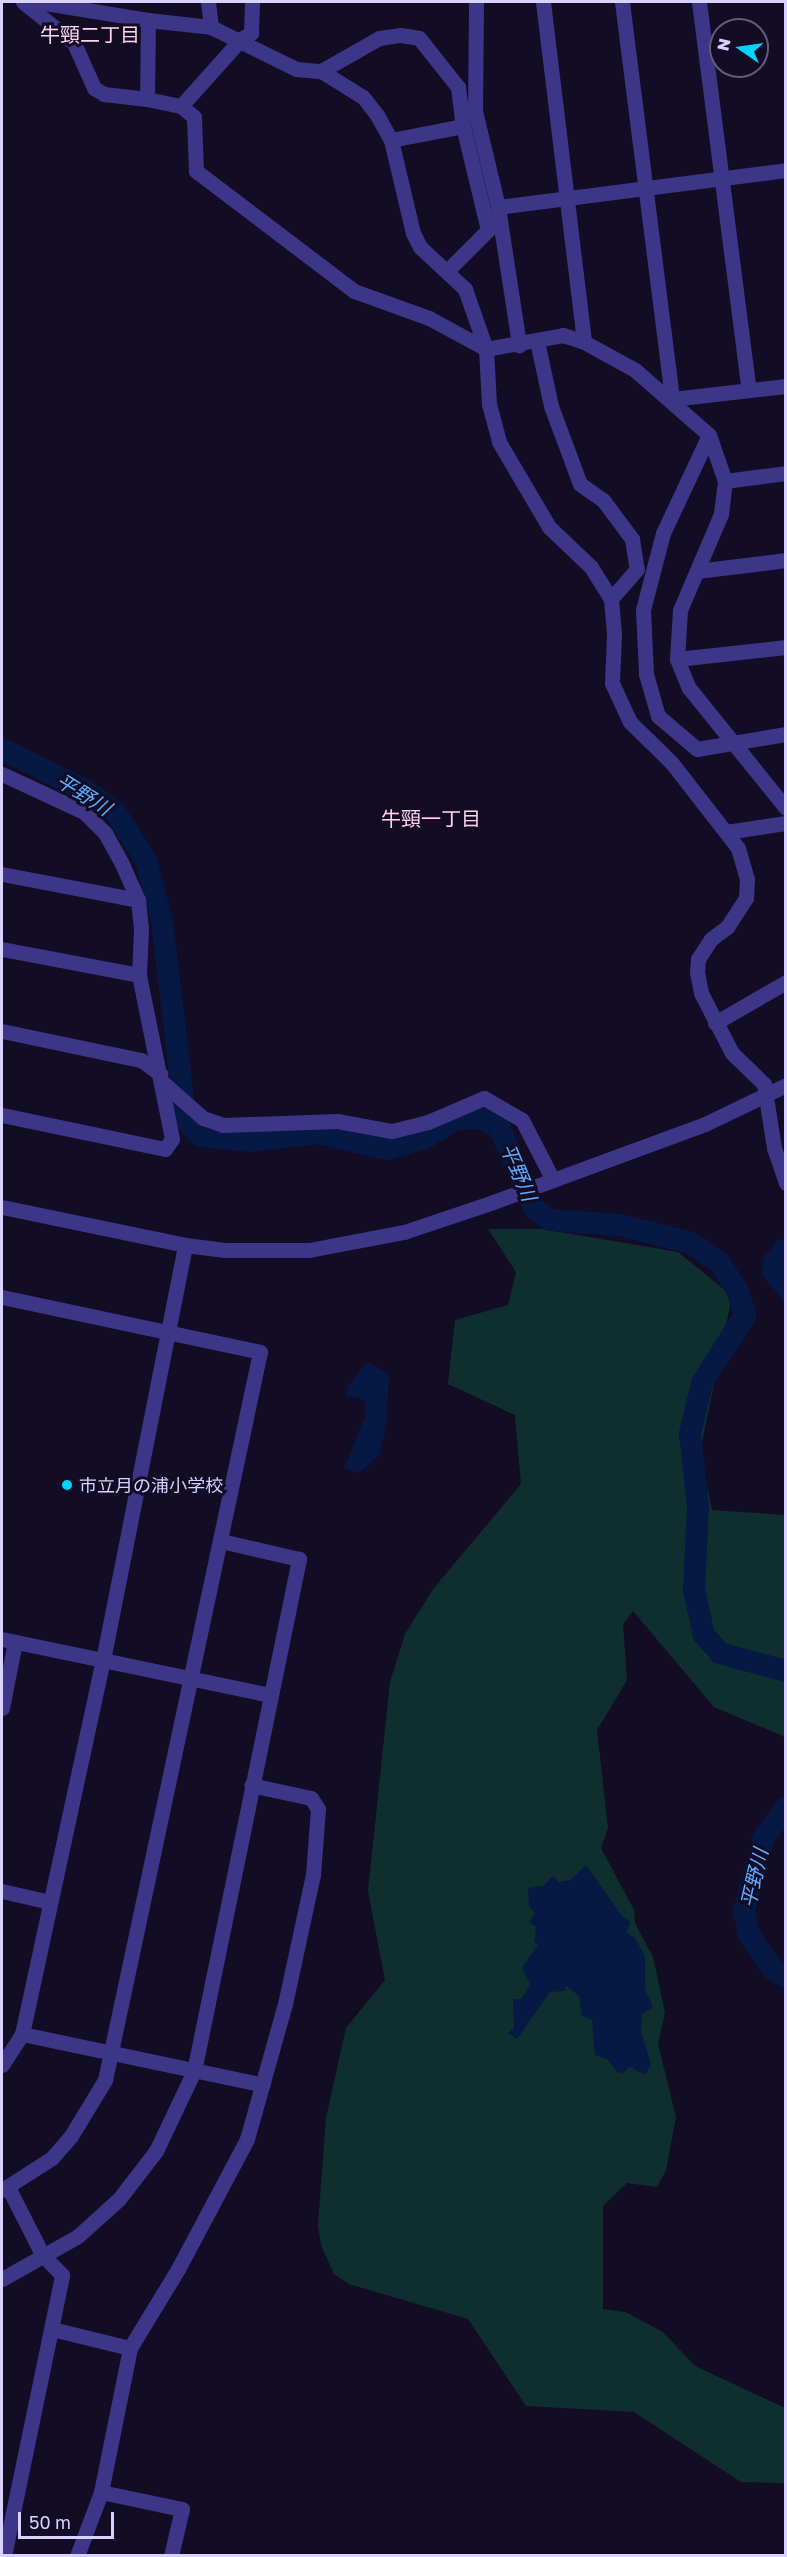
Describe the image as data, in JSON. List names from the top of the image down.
{
  "districts": ["牛頸二丁目", "牛頸一丁目"],
  "water": ["平野川"],
  "places": ["市立月の浦小学校"],
  "scale_bar": "50 m",
  "north": "left"
}
